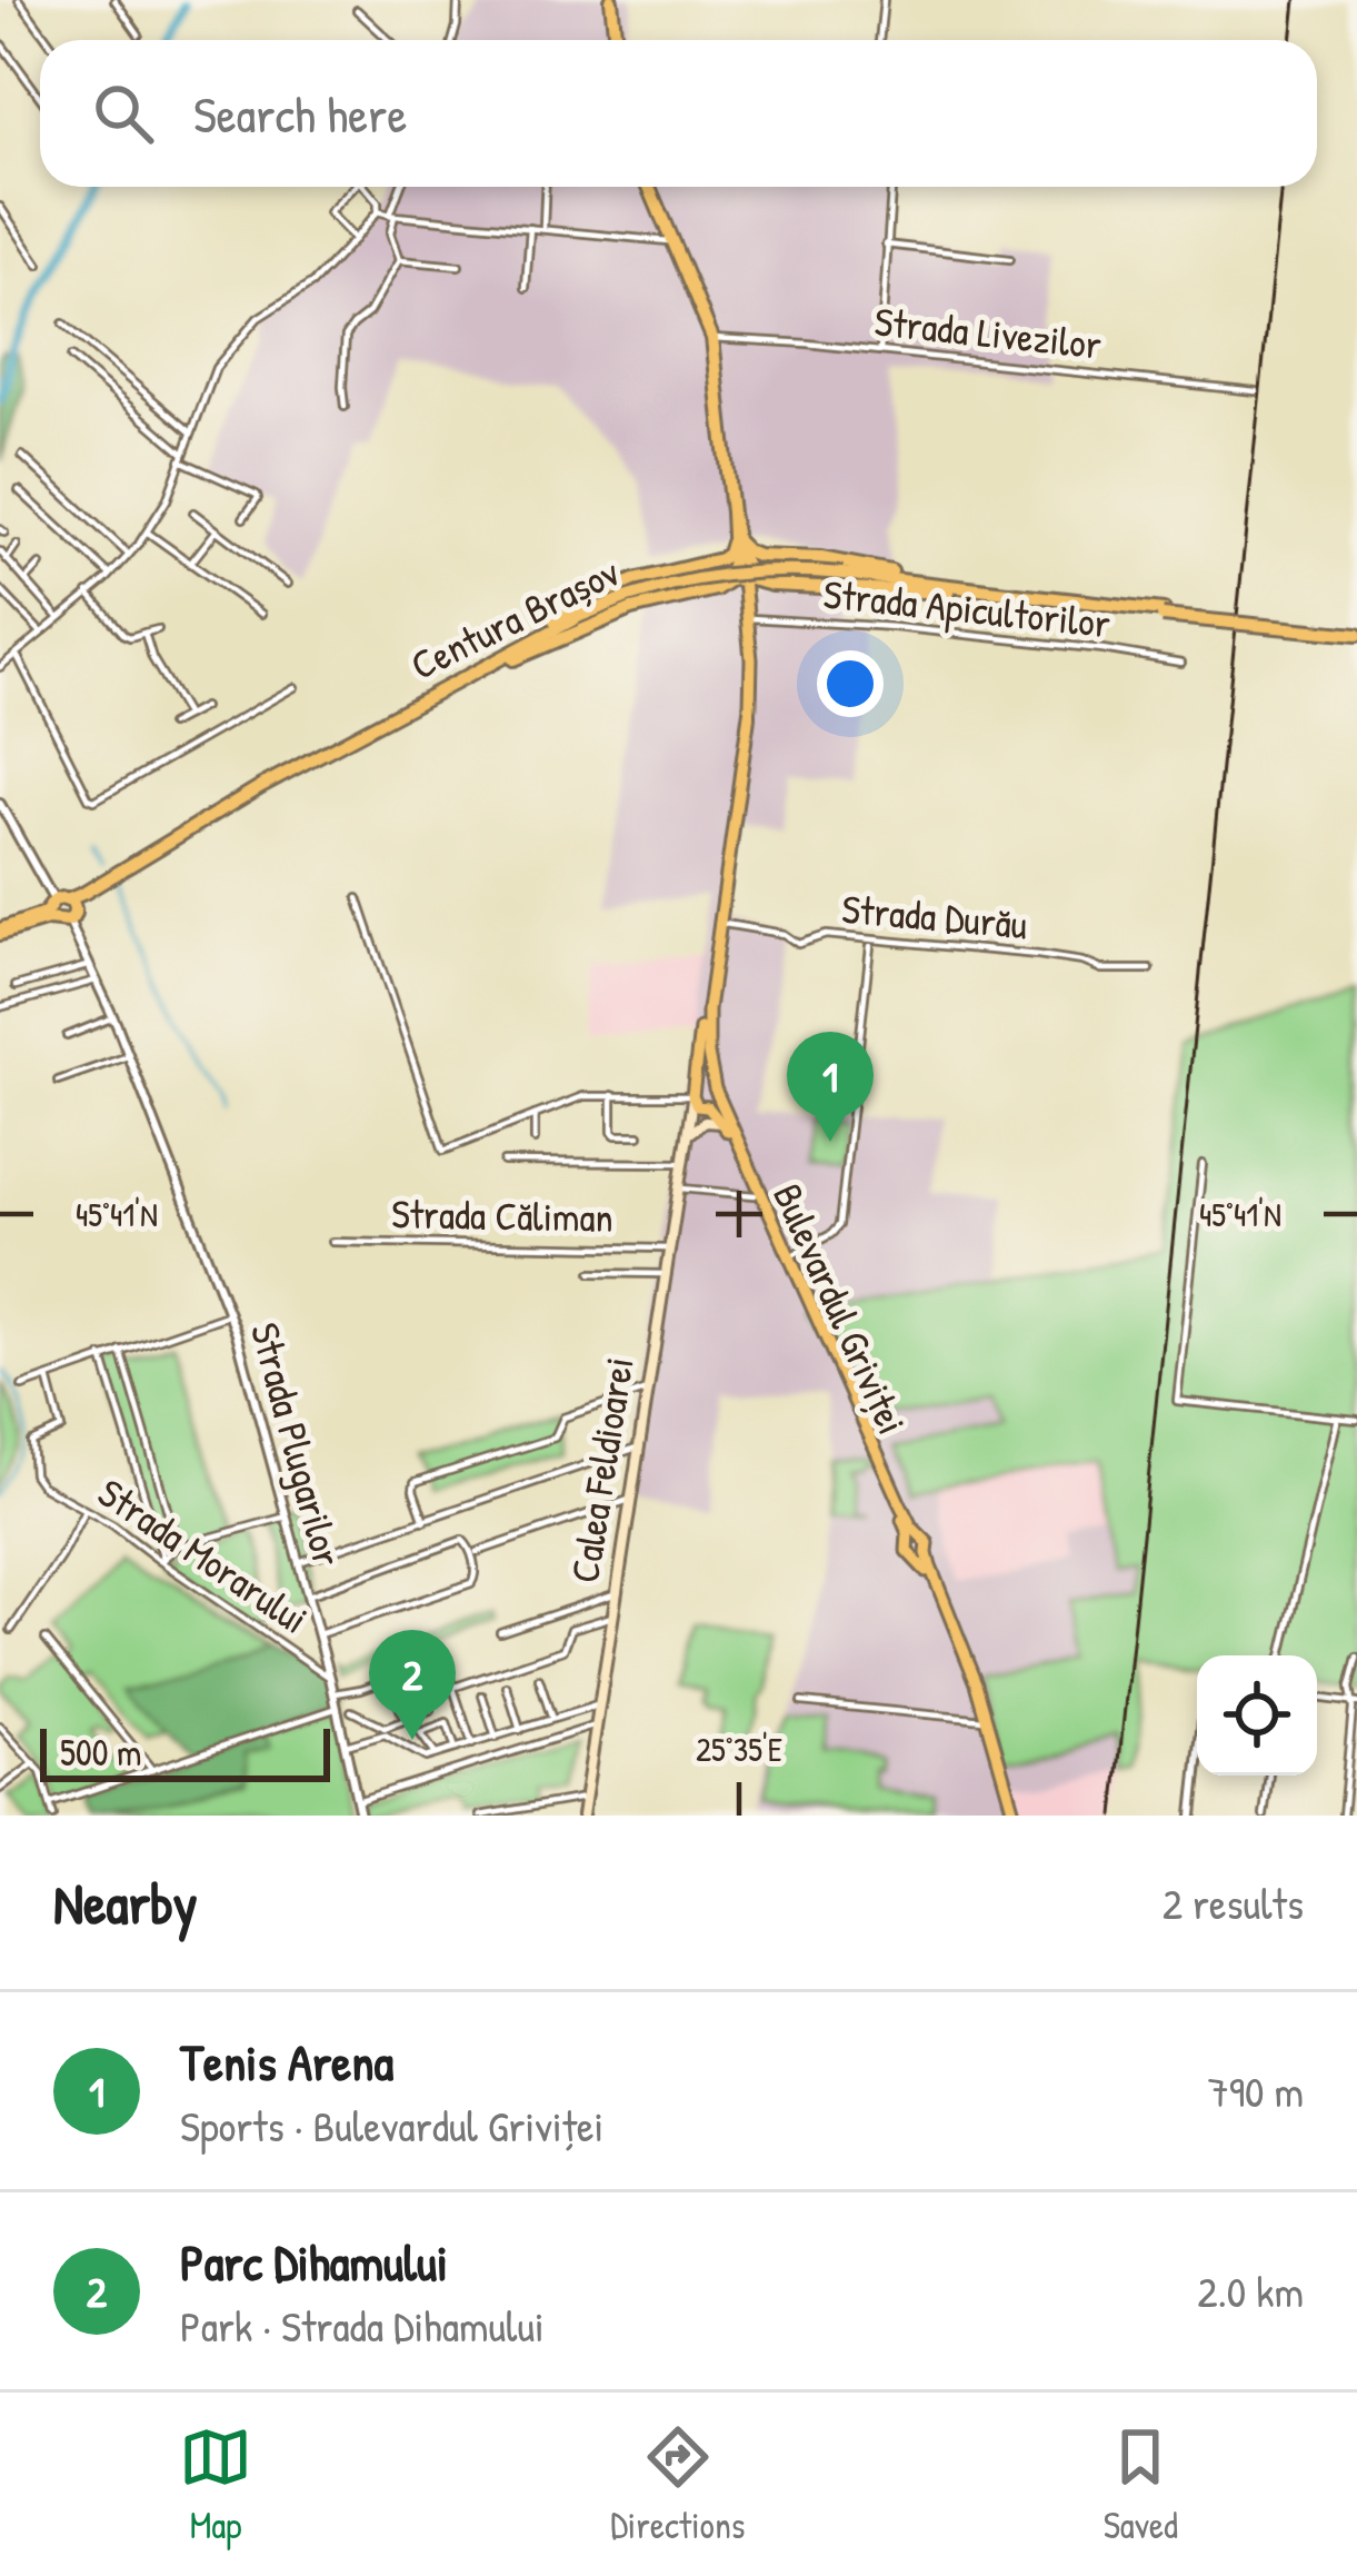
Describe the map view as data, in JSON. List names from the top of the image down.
{
  "streets": {
    "highway": ["Centura Brașov", "Calea Feldioarei"],
    "main road": ["Bulevardul Griviței"],
    "street": [
      "Strada Livezilor",
      "Strada Apicultorilor",
      "Strada Durău",
      "Strada Căliman",
      "Strada Plugarilor",
      "Strada Morarului"
    ]
  },
  "crossings": [
    ["Strada Livezilor", "Calea Feldioarei"],
    ["Strada Apicultorilor", "Calea Feldioarei"],
    ["Centura Brașov", "Strada Plugarilor"],
    ["Strada Durău", "Calea Feldioarei"],
    ["Strada Căliman", "Calea Feldioarei"],
    ["Bulevardul Griviței", "Calea Feldioarei"],
    ["Strada Plugarilor", "Strada Morarului"]
  ],
  "scale_bar": "500 m",
  "page": {
    "search": "Search here",
    "pins": ["1", "2"],
    "scale": "500 m",
    "heading": ["Nearby", "2 results"],
    "list": [
      {
        "mark": "1",
        "name": "Tenis Arena",
        "note": "Sports · Bulevardul Griviței",
        "value": "790 m"
      },
      {
        "mark": "2",
        "name": "Parc Dihamului",
        "note": "Park · Strada Dihamului",
        "value": "2.0 km"
      }
    ],
    "nav": ["Map", "Directions", "Saved"]
  },
  "coordinates": ["45°41'N", "25°35'E"]
}
